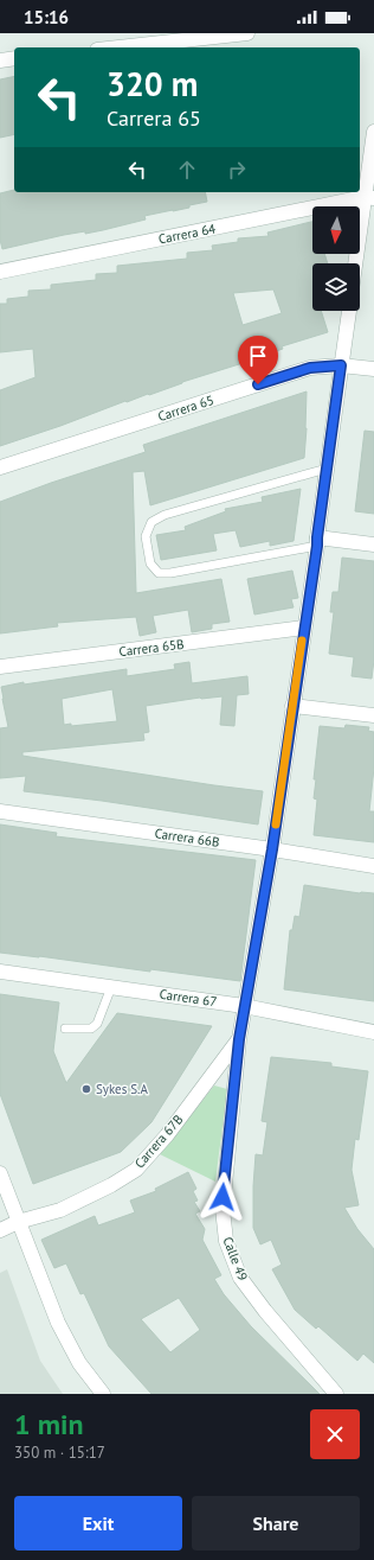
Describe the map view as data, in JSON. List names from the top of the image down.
{
  "streets": {
    "street": [
      "Carrera 64",
      "Carrera 65",
      "Carrera 65B",
      "Carrera 66B",
      "Carrera 67",
      "Carrera 67B",
      "Calle 49"
    ]
  },
  "crossings": [
    ["Carrera 65", "Calle 49"],
    ["Carrera 65B", "Calle 49"],
    ["Carrera 66B", "Calle 49"],
    ["Carrera 67", "Calle 49"],
    ["Carrera 67B", "Calle 49"]
  ],
  "places": ["Sykes S.A"],
  "north": "bottom",
  "page": {
    "status": "15:16",
    "turn": ["320 m", "Carrera 65"],
    "heading": ["1 min", "350 m · 15:17"],
    "buttons": ["Exit", "Share"]
  }
}
